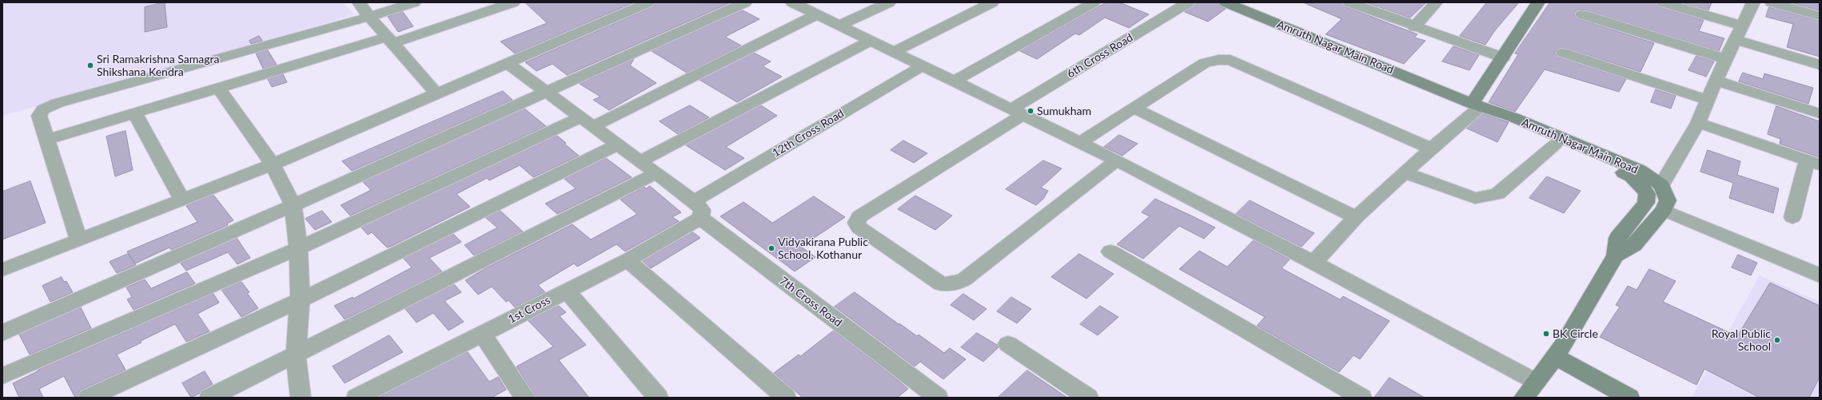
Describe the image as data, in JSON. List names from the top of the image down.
{
  "streets": {
    "main road": ["Amruth Nagar Main Road"],
    "street": [
      "6th Cross Road",
      "12th Cross Road",
      "7th Cross Road",
      "1st Cross"
    ]
  },
  "crossings": [
    ["12th Cross Road", "7th Cross Road"],
    ["12th Cross Road", "1st Cross"],
    ["7th Cross Road", "1st Cross"]
  ],
  "places": [
    "Sri Ramakrishna Samagra Shikshana Kendra",
    "Sumukham",
    "Vidyakirana Public School, Kothanur",
    "BK Circle",
    "Royal Public School"
  ]
}
